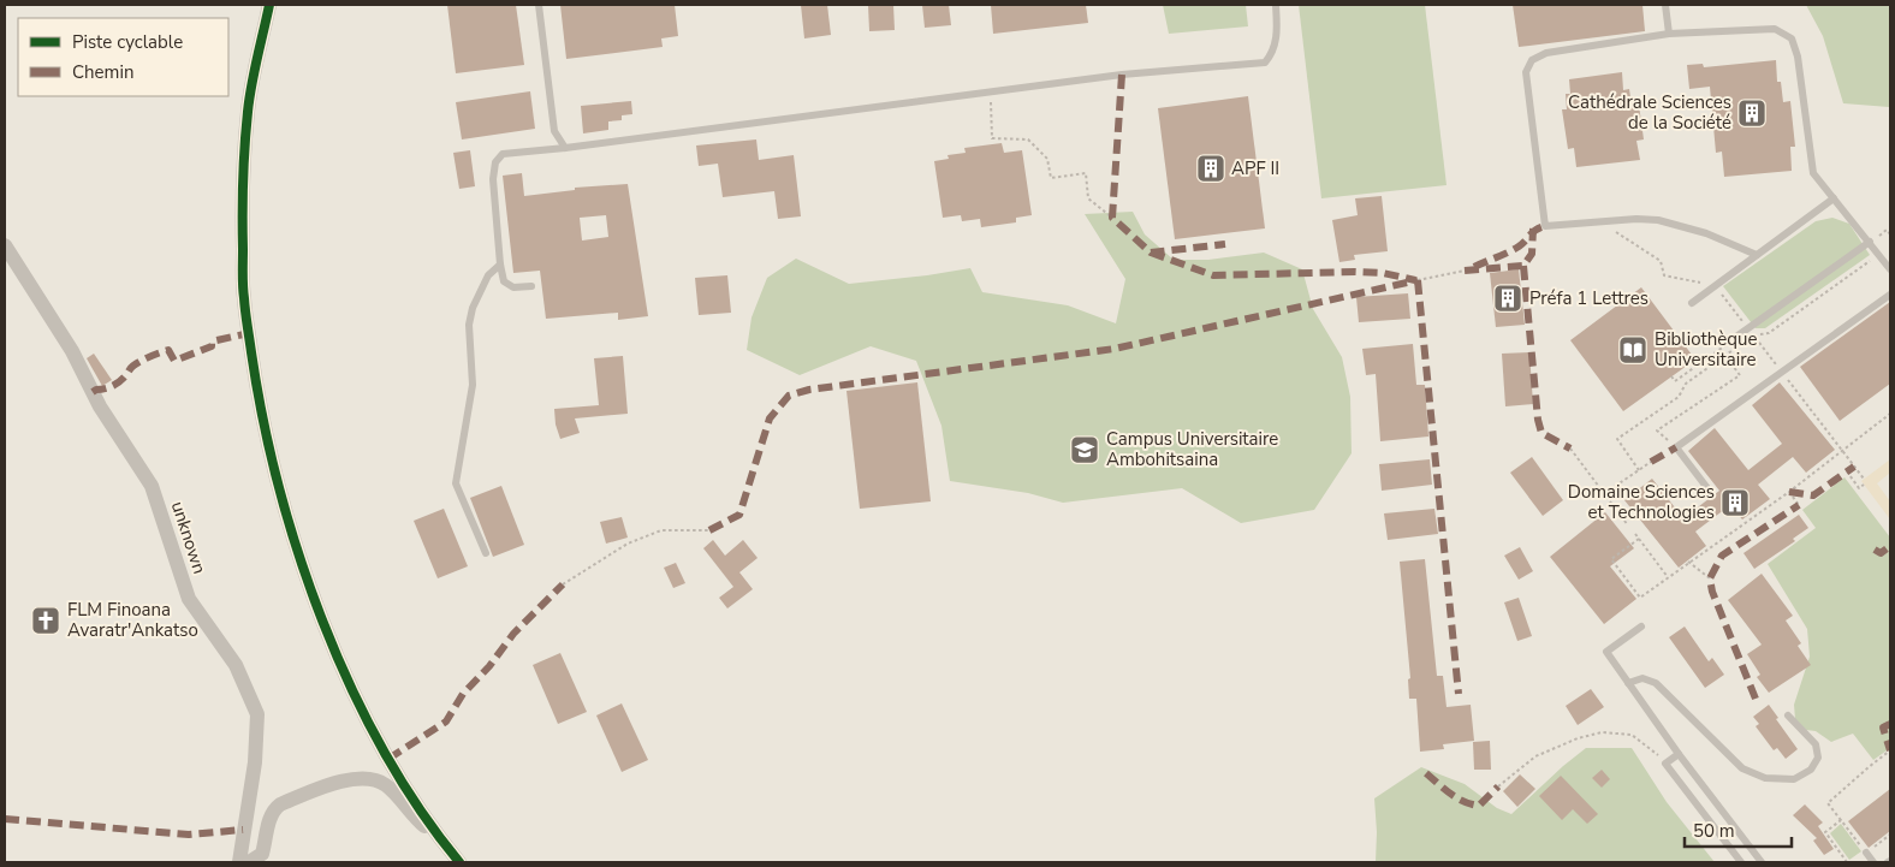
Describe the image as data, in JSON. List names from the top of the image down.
{
  "streets": {
    "street": ["unknown"]
  },
  "places": {
    "building": [
      "Cathédrale Sciences de la Société",
      "APF II",
      "Préfa 1 Lettres",
      "Domaine Sciences et Technologies"
    ],
    "library": ["Bibliothèque Universitaire"],
    "school or university": ["Campus Universitaire Ambohitsaina"],
    "church": ["FLM Finoana Avaratr'Ankatso"]
  },
  "legend": ["Piste cyclable", "Chemin"],
  "scale_bar": "50 m"
}
